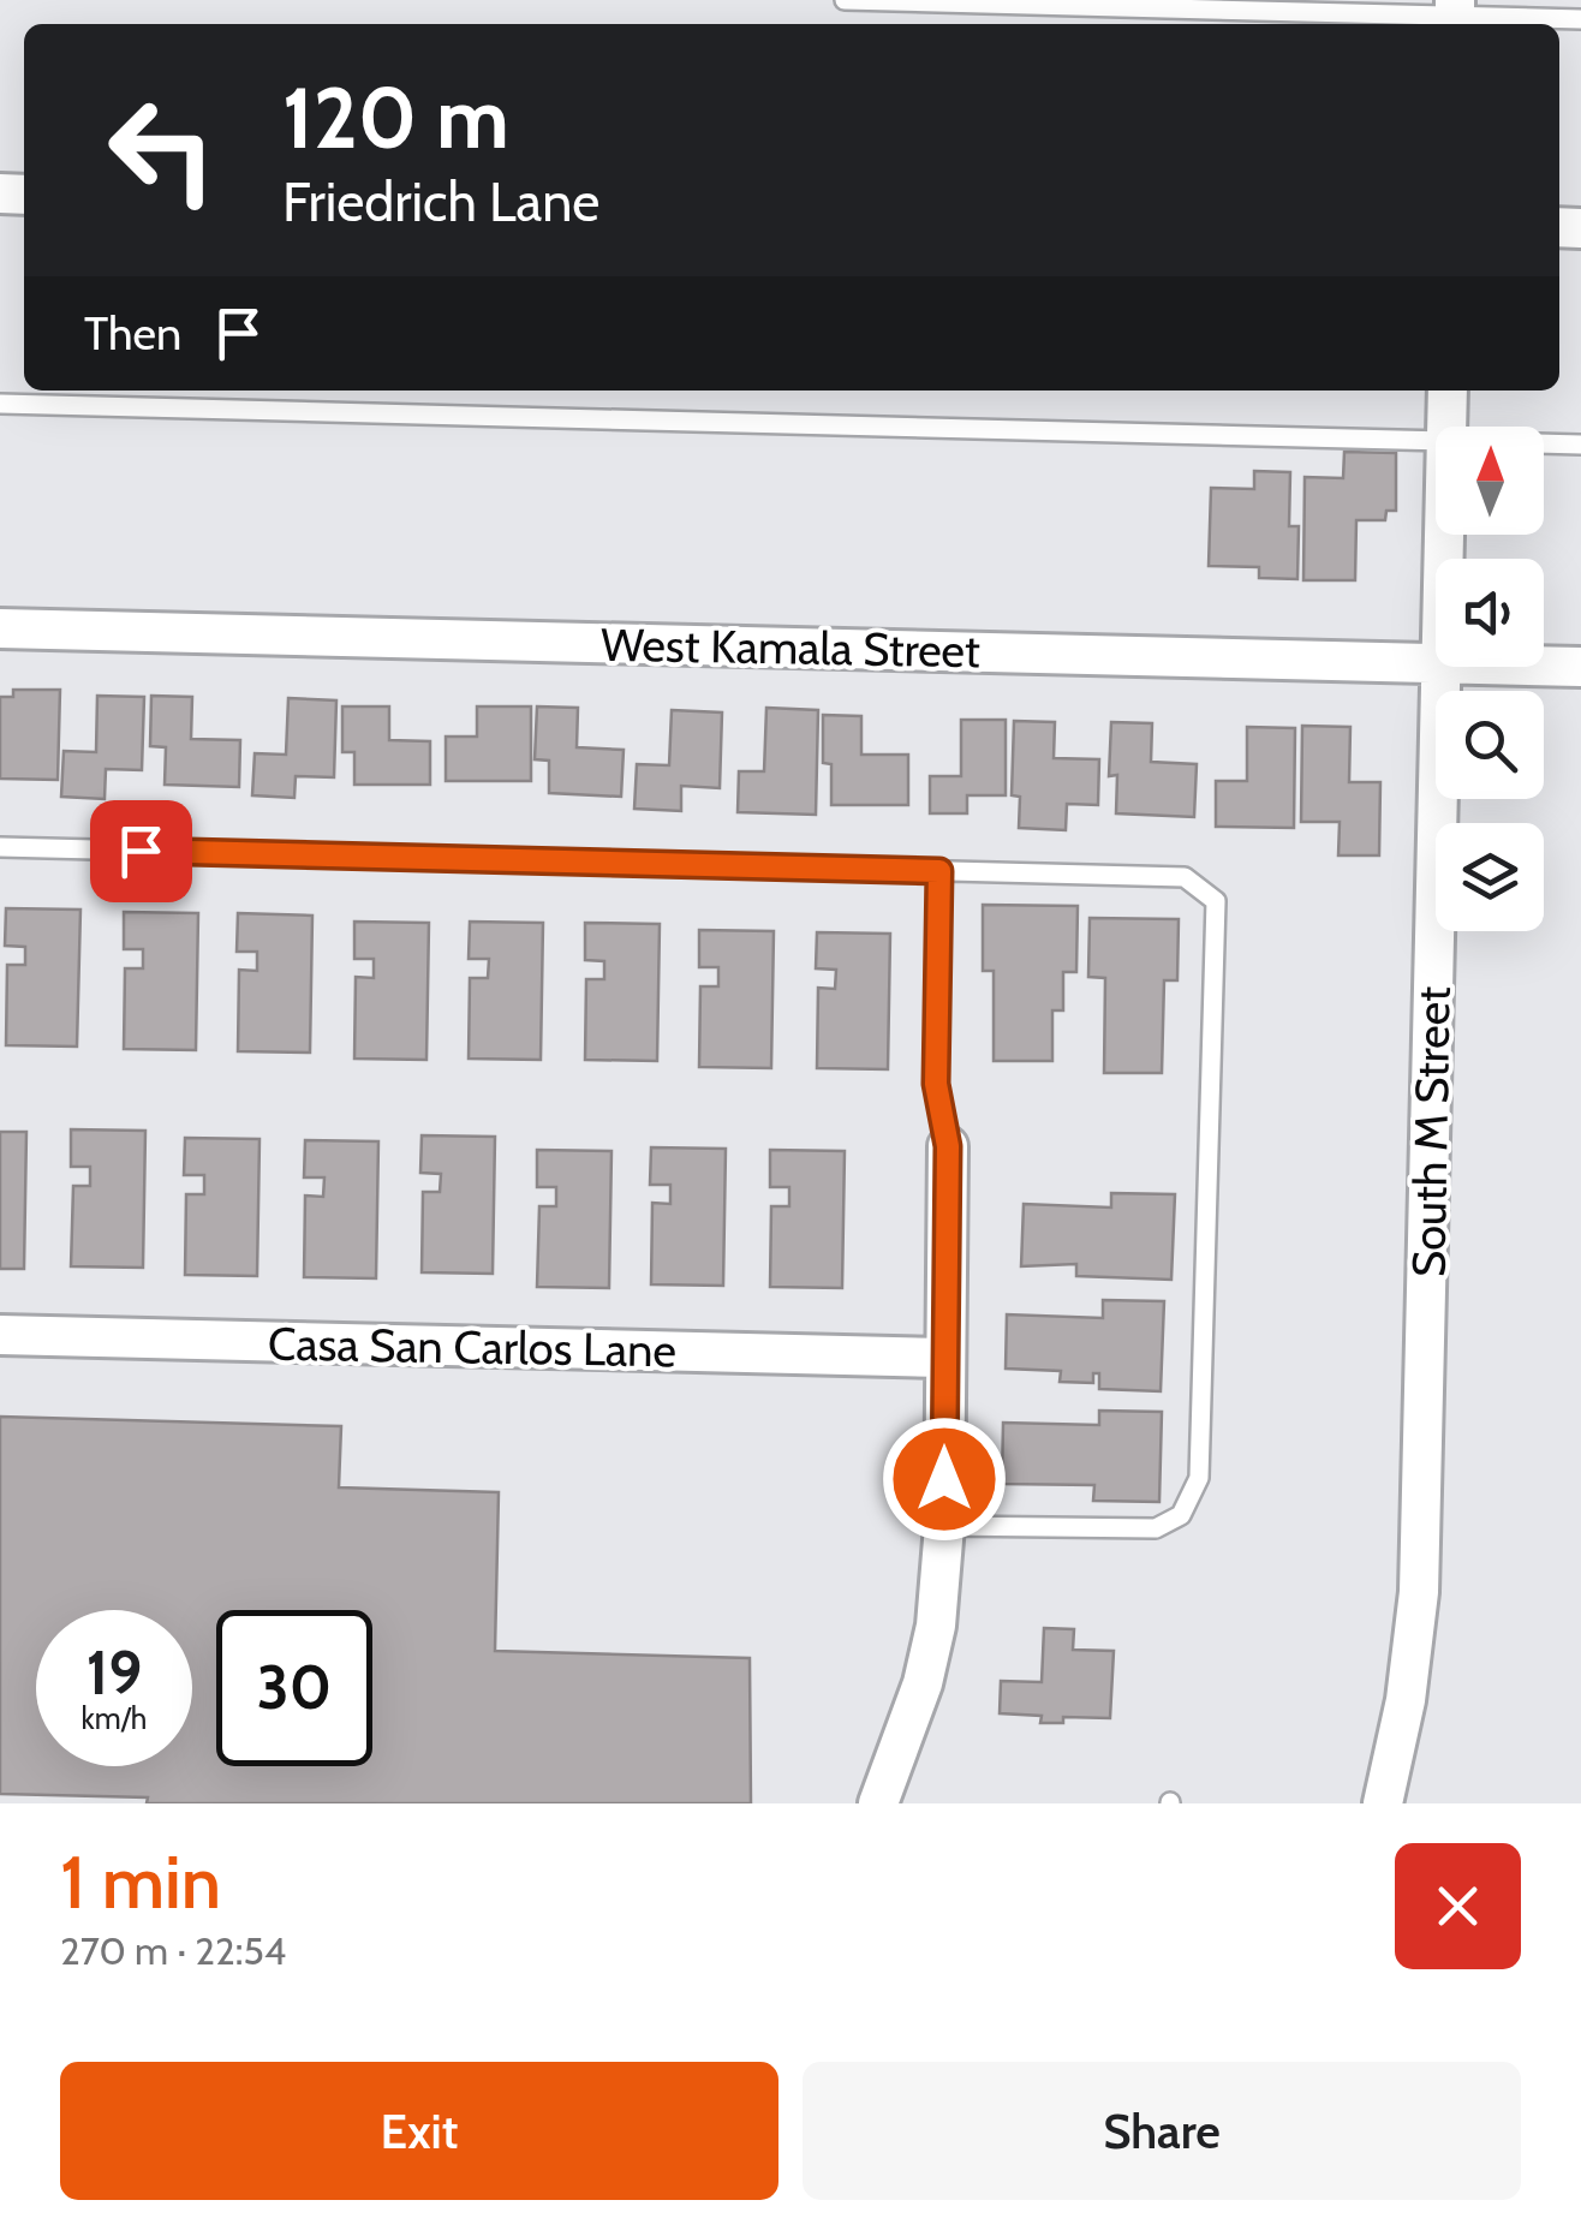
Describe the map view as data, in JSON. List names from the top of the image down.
{
  "streets": {
    "street": ["West Kamala Street", "South M Street", "Casa San Carlos Lane"]
  },
  "north": "top",
  "page": {
    "turn": ["120 m", "Friedrich Lane"],
    "then": "Then",
    "speed": "19 km/h",
    "limit": "30",
    "heading": ["1 min", "270 m · 22:54"],
    "buttons": ["Exit", "Share"]
  }
}
